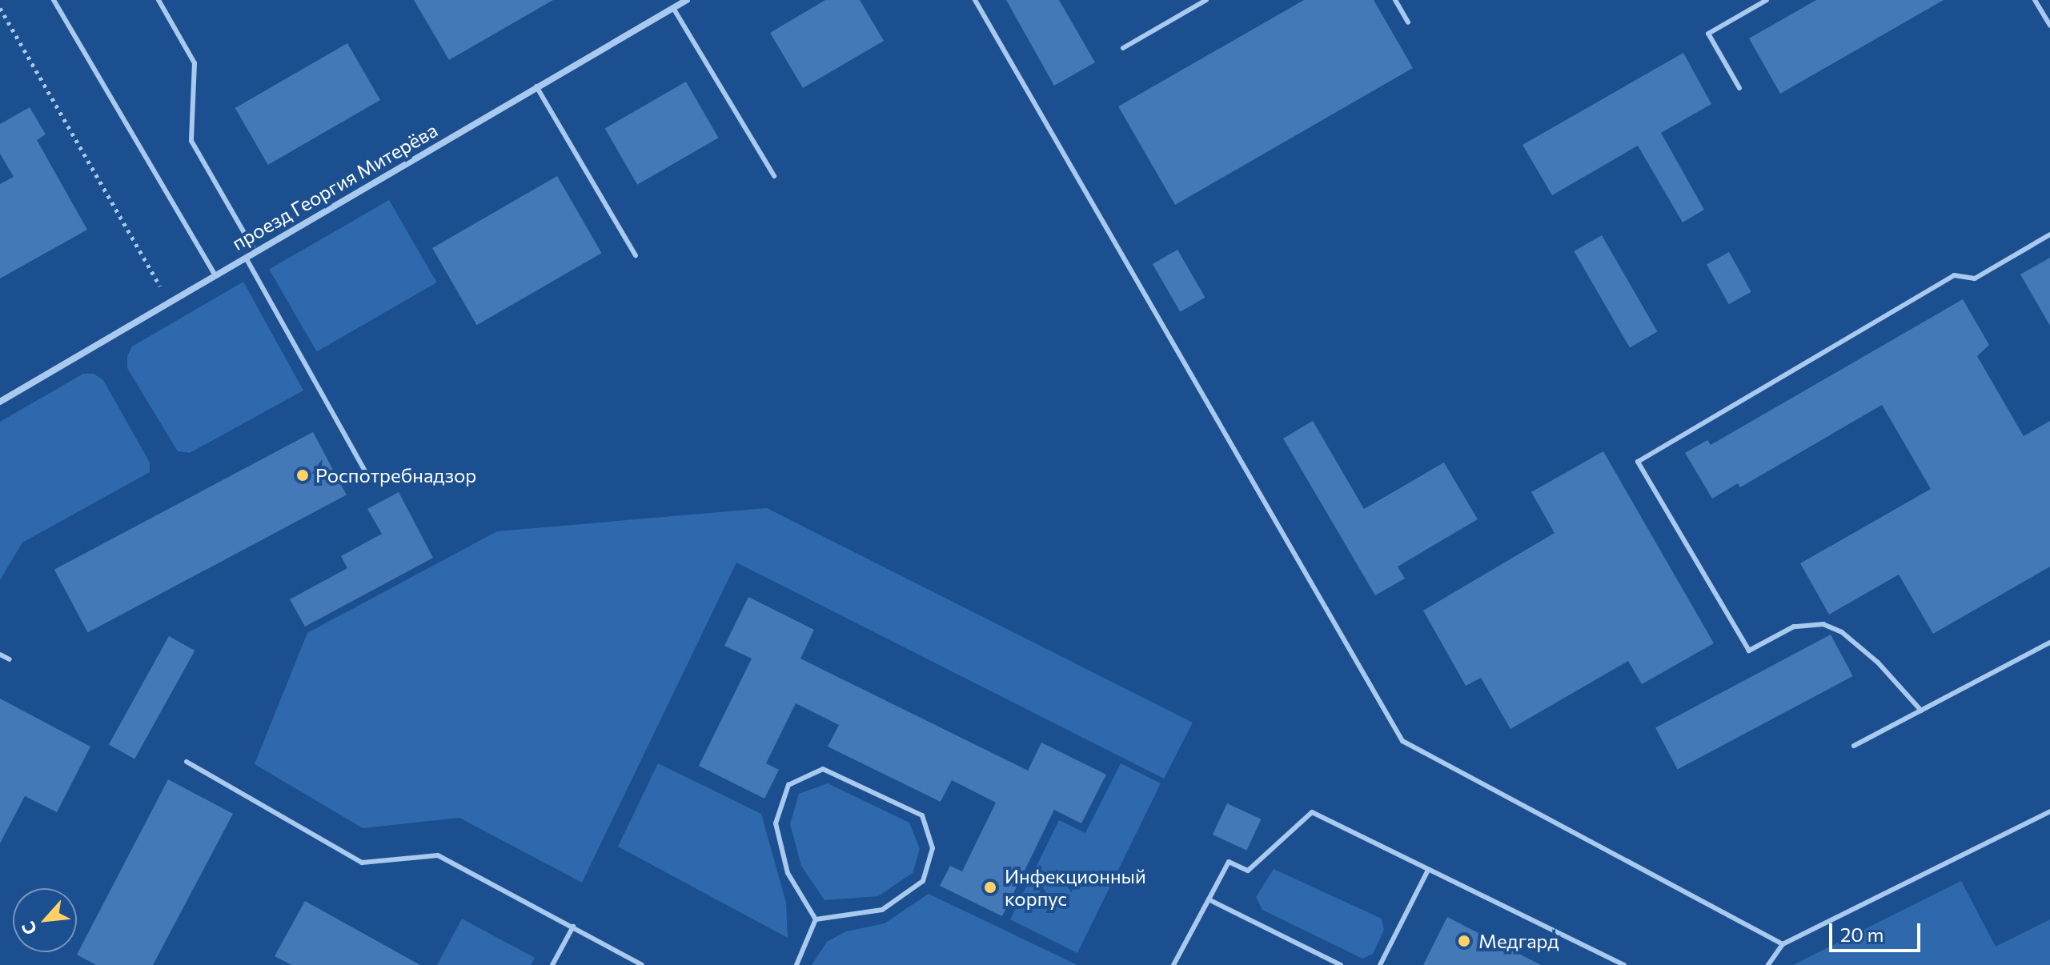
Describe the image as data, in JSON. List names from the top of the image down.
{
  "streets": {
    "street": ["проезд Георгия Митерёва"]
  },
  "places": ["Роспотребнадзор", "Инфекционный корпус", "Медгард"],
  "scale_bar": "20 m",
  "north": "bottom left"
}
